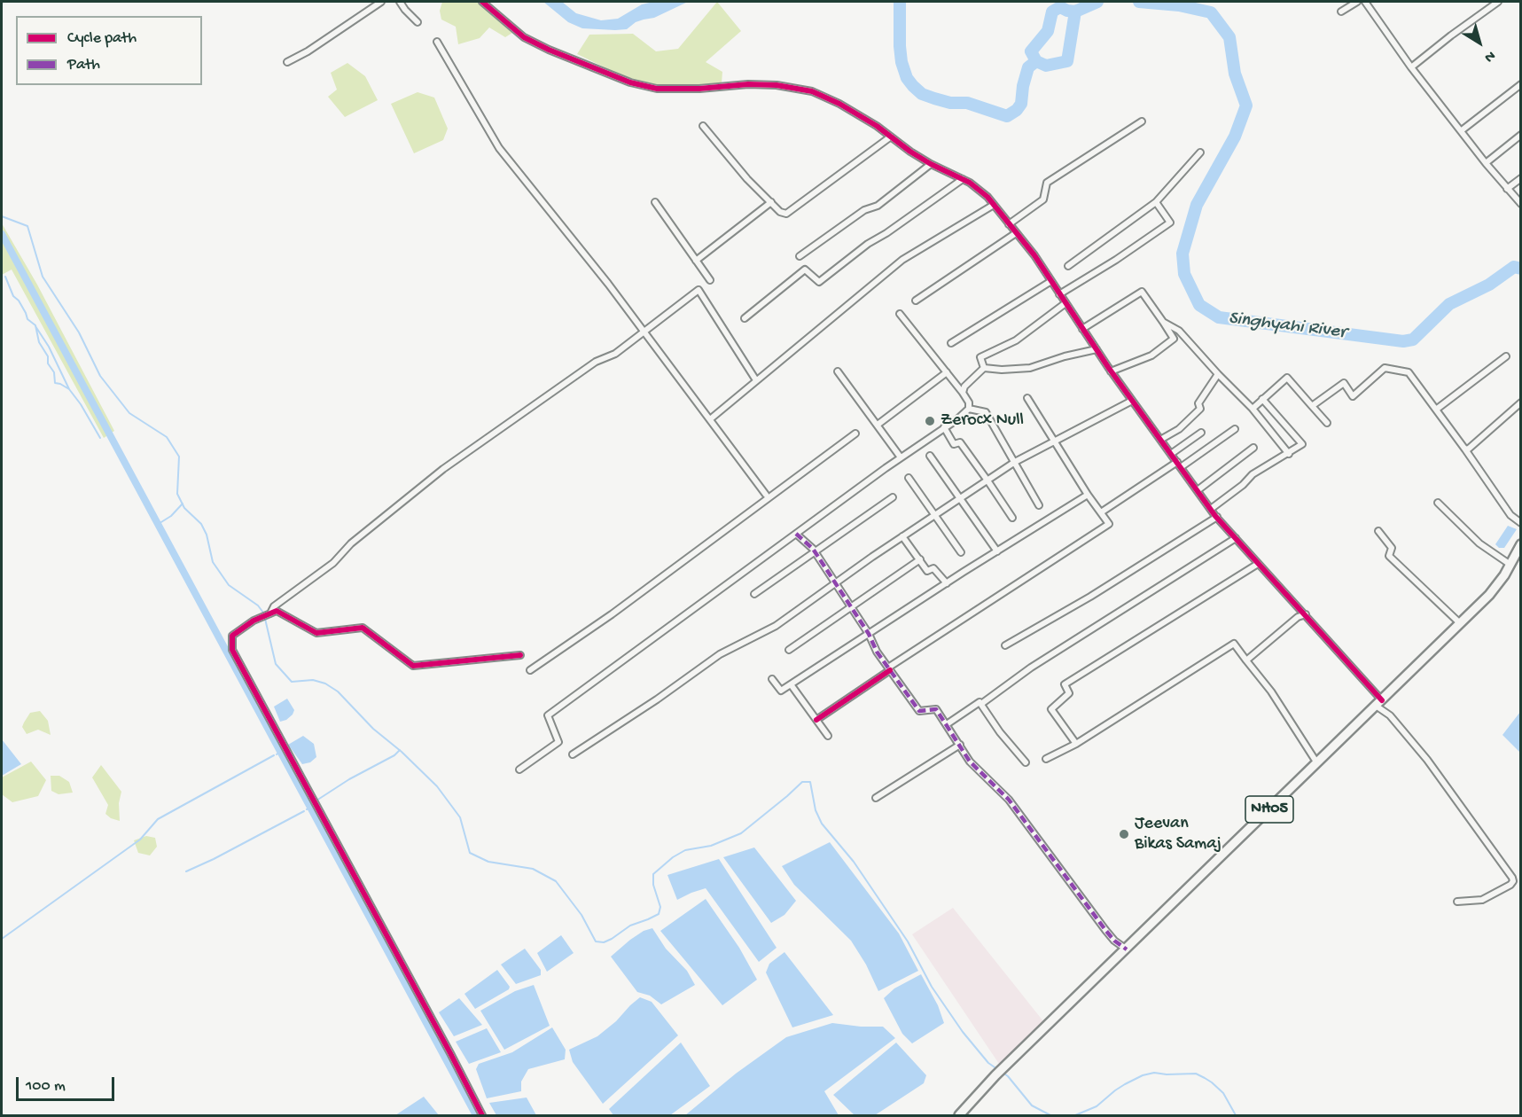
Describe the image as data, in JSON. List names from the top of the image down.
{
  "streets": {
    "main road": ["NH05"]
  },
  "water": ["Singhyahi River"],
  "places": ["Zerocx Null", "Jeevan Bikas Samaj"],
  "legend": ["Cycle path", "Path"],
  "scale_bar": "100 m",
  "north": "bottom right"
}
